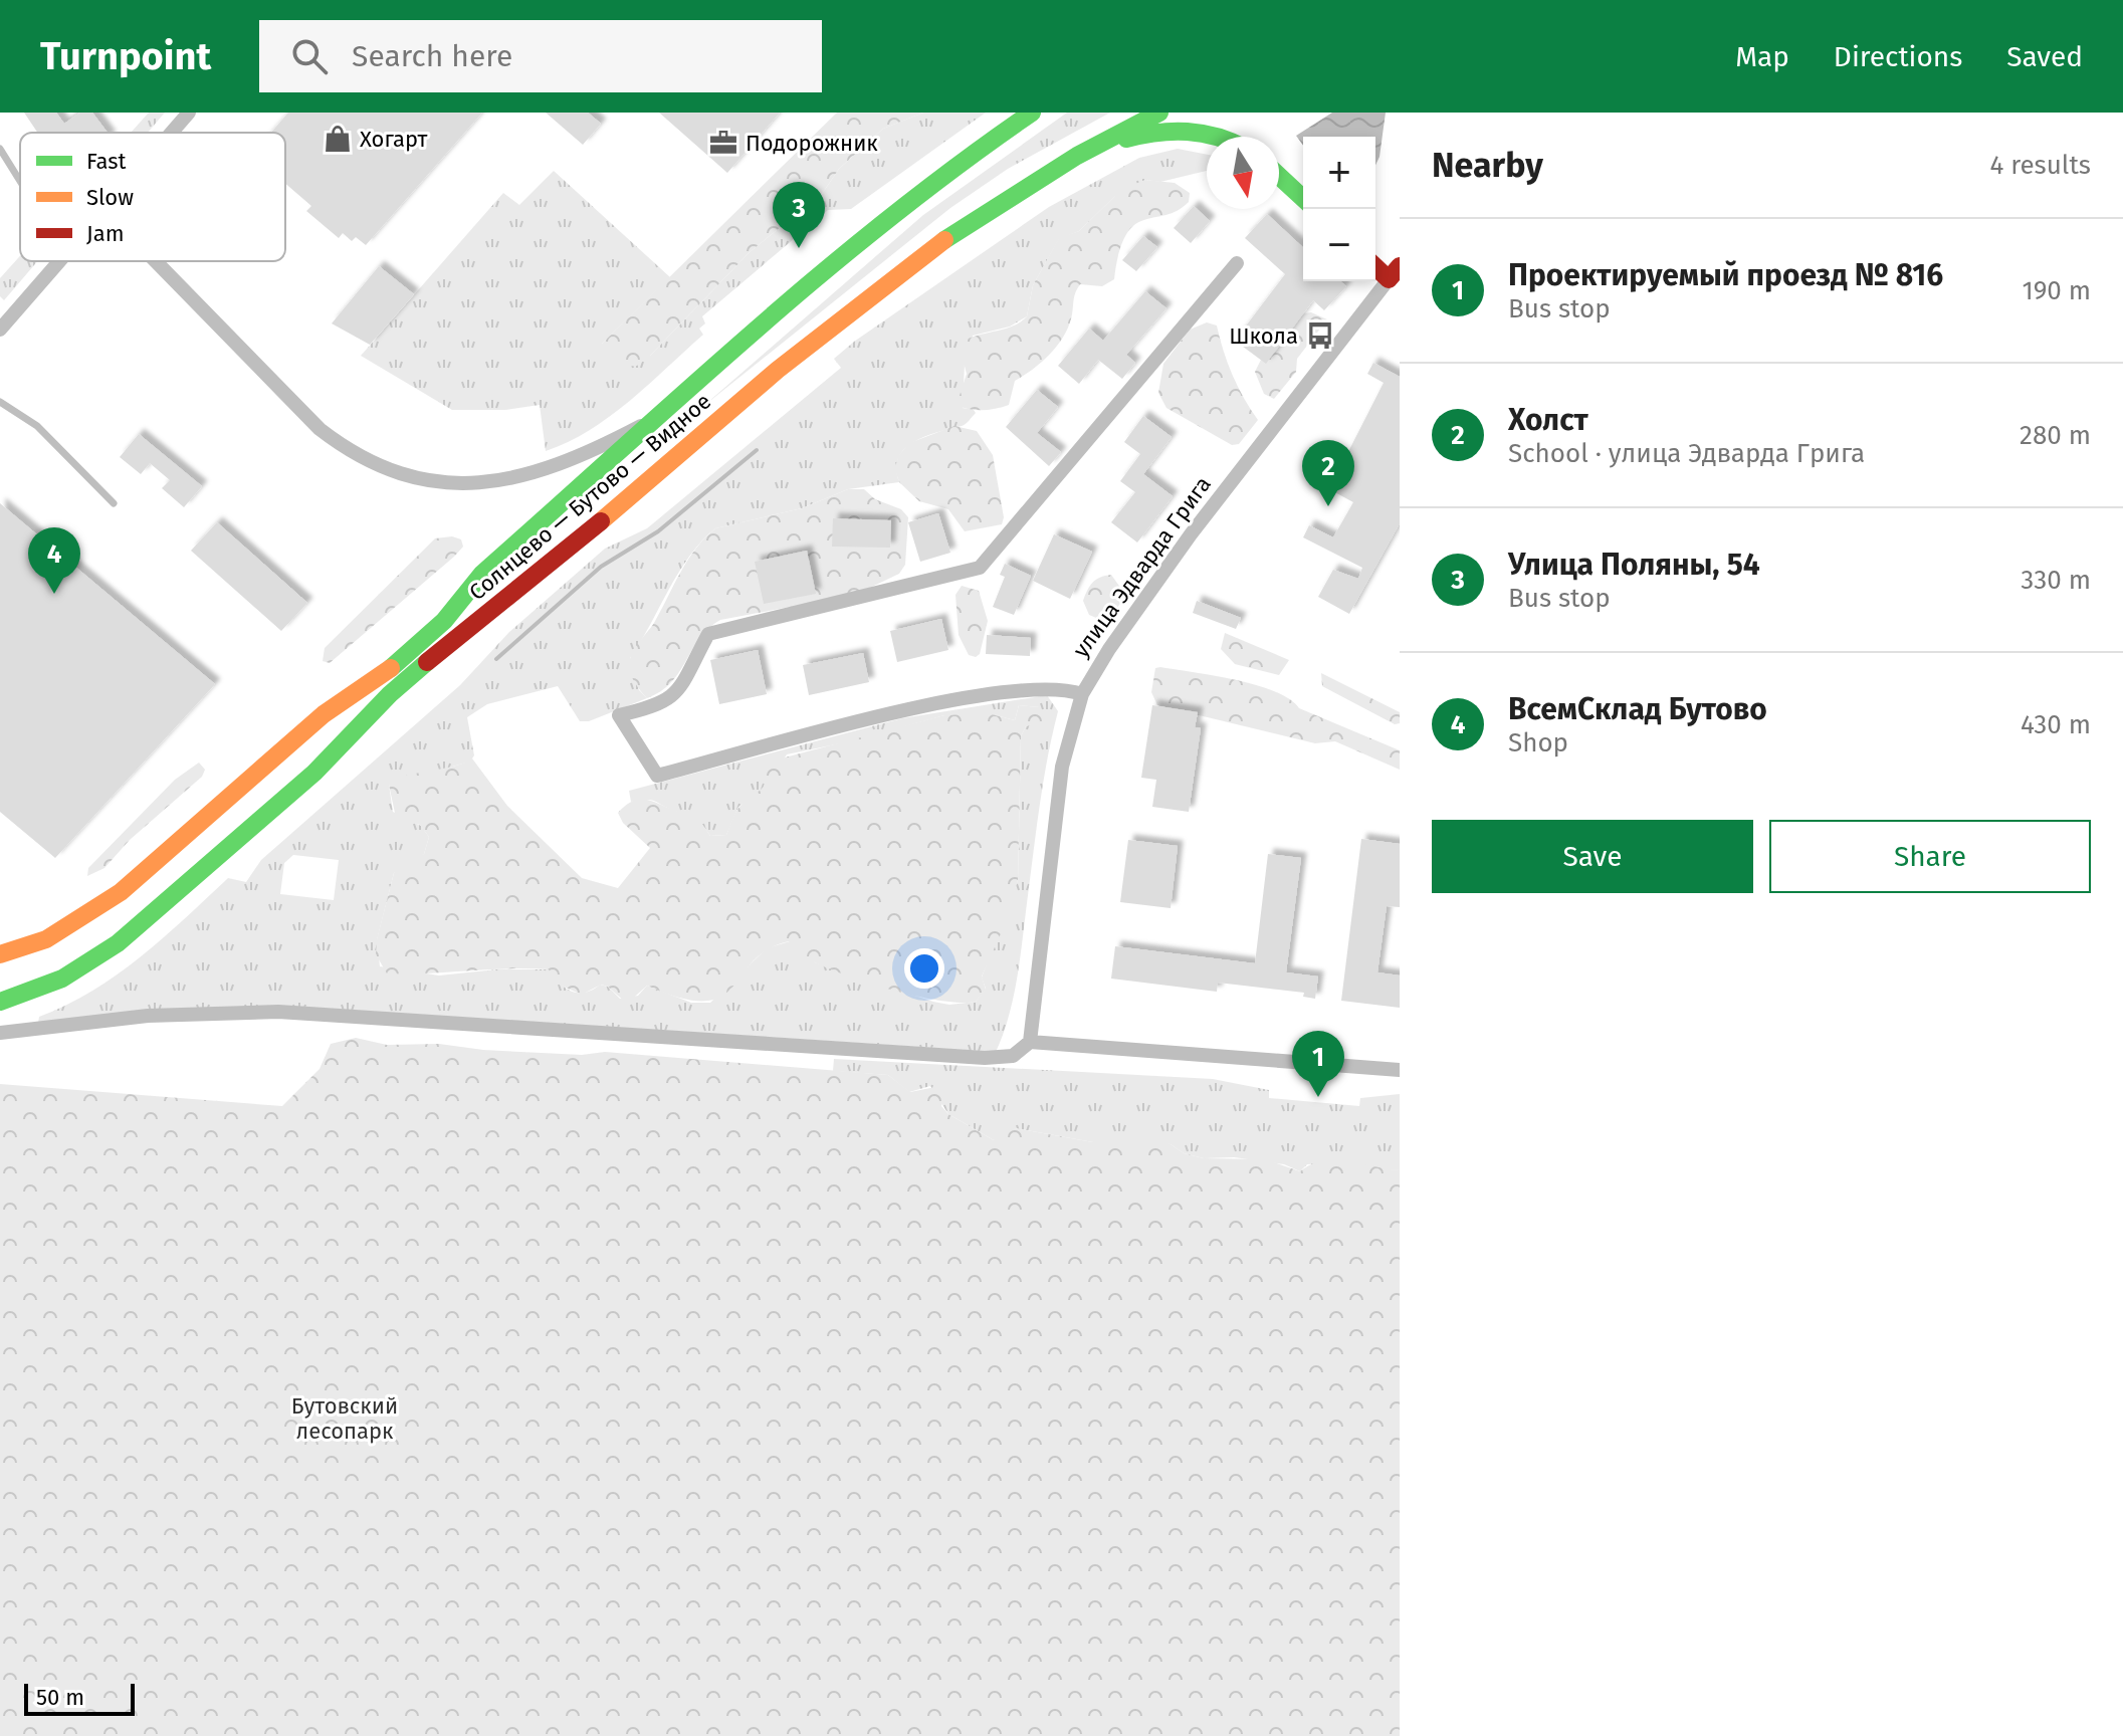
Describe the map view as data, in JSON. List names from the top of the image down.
{
  "streets": {
    "main road": ["Солнцево — Бутово — Видное"],
    "street": ["улица Эдварда Грига"]
  },
  "parks": ["Бутовский лесопарк"],
  "places": {
    "shop": ["Хогарт"],
    "office": ["Подорожник"],
    "bus stop": ["Школа"]
  },
  "legend": ["Fast", "Slow", "Jam"],
  "scale_bar": "50 m",
  "north": "bottom",
  "page": {
    "header": "Turnpoint",
    "search": "Search here",
    "nav": ["Map", "Directions", "Saved"],
    "heading": ["Nearby", "4 results"],
    "map_buttons": ["+", "−"],
    "pins": [
      "3",
      "2",
      "4",
      "1"
    ],
    "list": [
      {
        "mark": "1",
        "name": "Проектируемый проезд № 816",
        "note": "Bus stop",
        "value": "190 m"
      },
      {
        "mark": "2",
        "name": "Холст",
        "note": "School · улица Эдварда Грига",
        "value": "280 m"
      },
      {
        "mark": "3",
        "name": "Улица Поляны, 54",
        "note": "Bus stop",
        "value": "330 m"
      },
      {
        "mark": "4",
        "name": "ВсемСклад Бутово",
        "note": "Shop",
        "value": "430 m"
      }
    ],
    "buttons": ["Save", "Share"],
    "scale": "50 m"
  }
}
